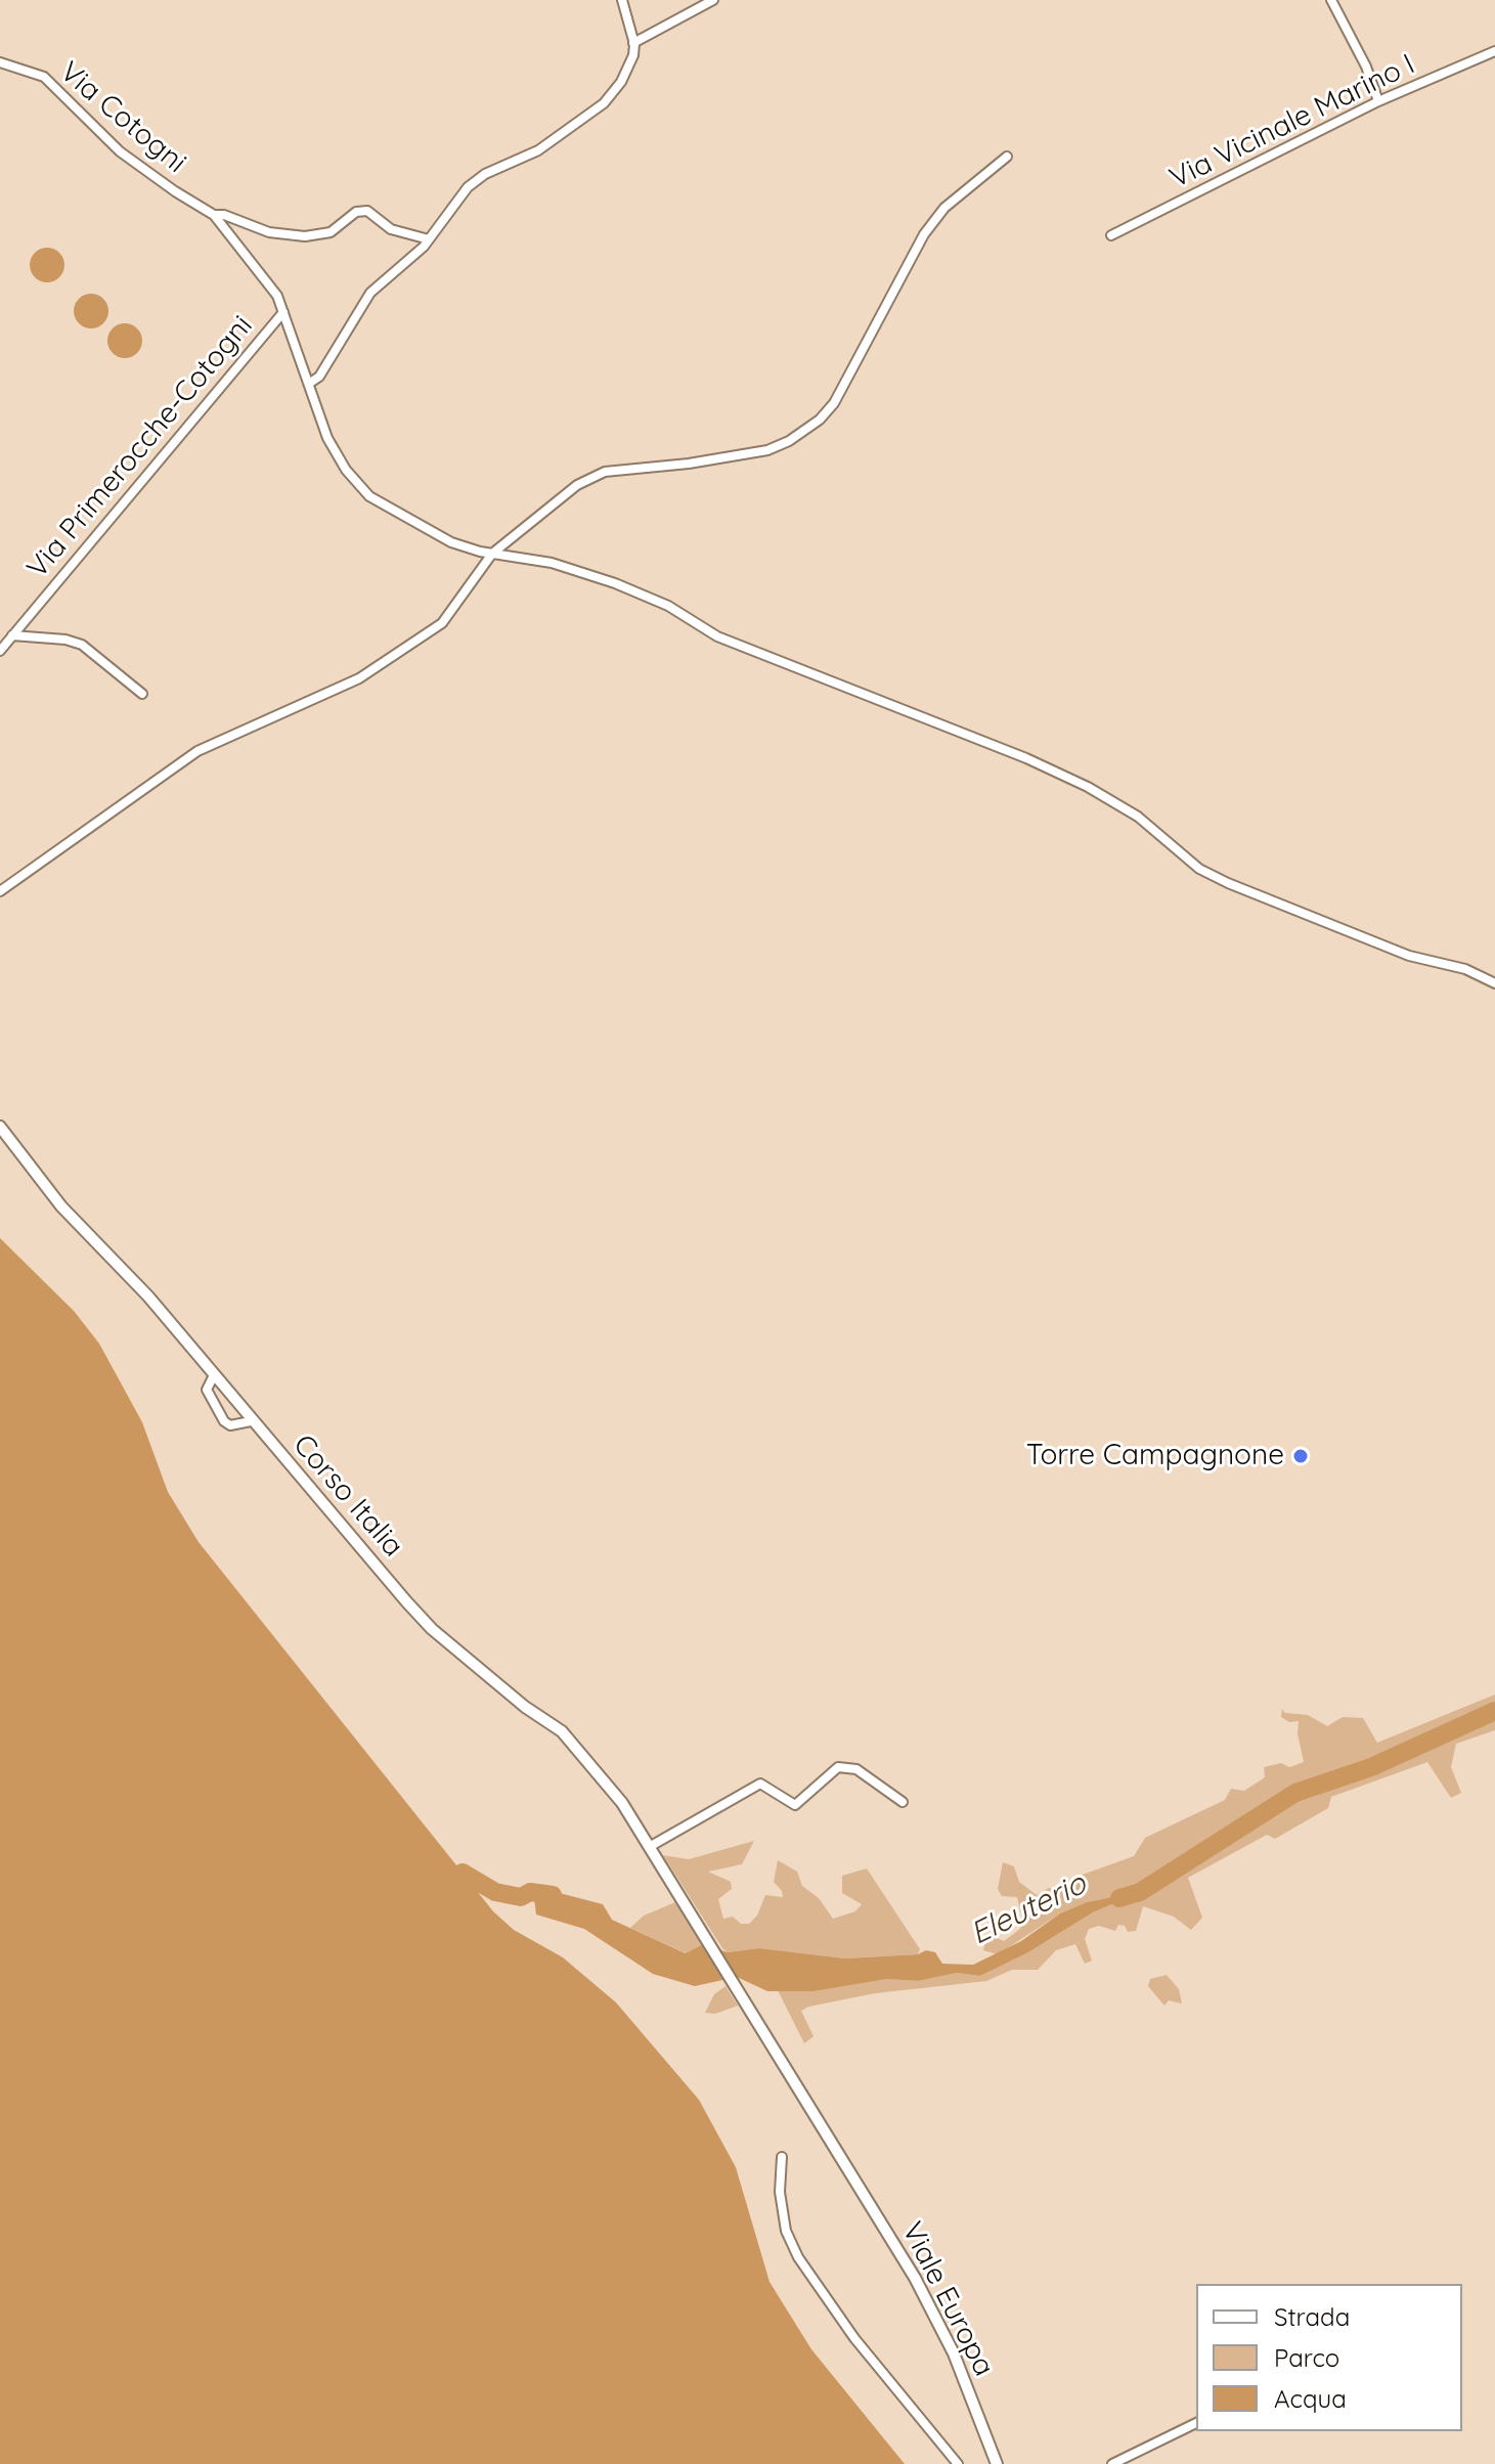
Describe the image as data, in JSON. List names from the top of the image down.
{
  "streets": {
    "street": [
      "Via Cotogni",
      "Via Vicinale Marino I",
      "Via Primerocche-Cotogni",
      "Corso Italia",
      "Viale Europa"
    ]
  },
  "crossings": [
    ["Via Cotogni", "Via Primerocche-Cotogni"],
    ["Corso Italia", "Viale Europa"]
  ],
  "water": ["Eleuterio"],
  "places": ["Torre Campagnone"],
  "legend": ["Strada", "Parco", "Acqua"]
}
